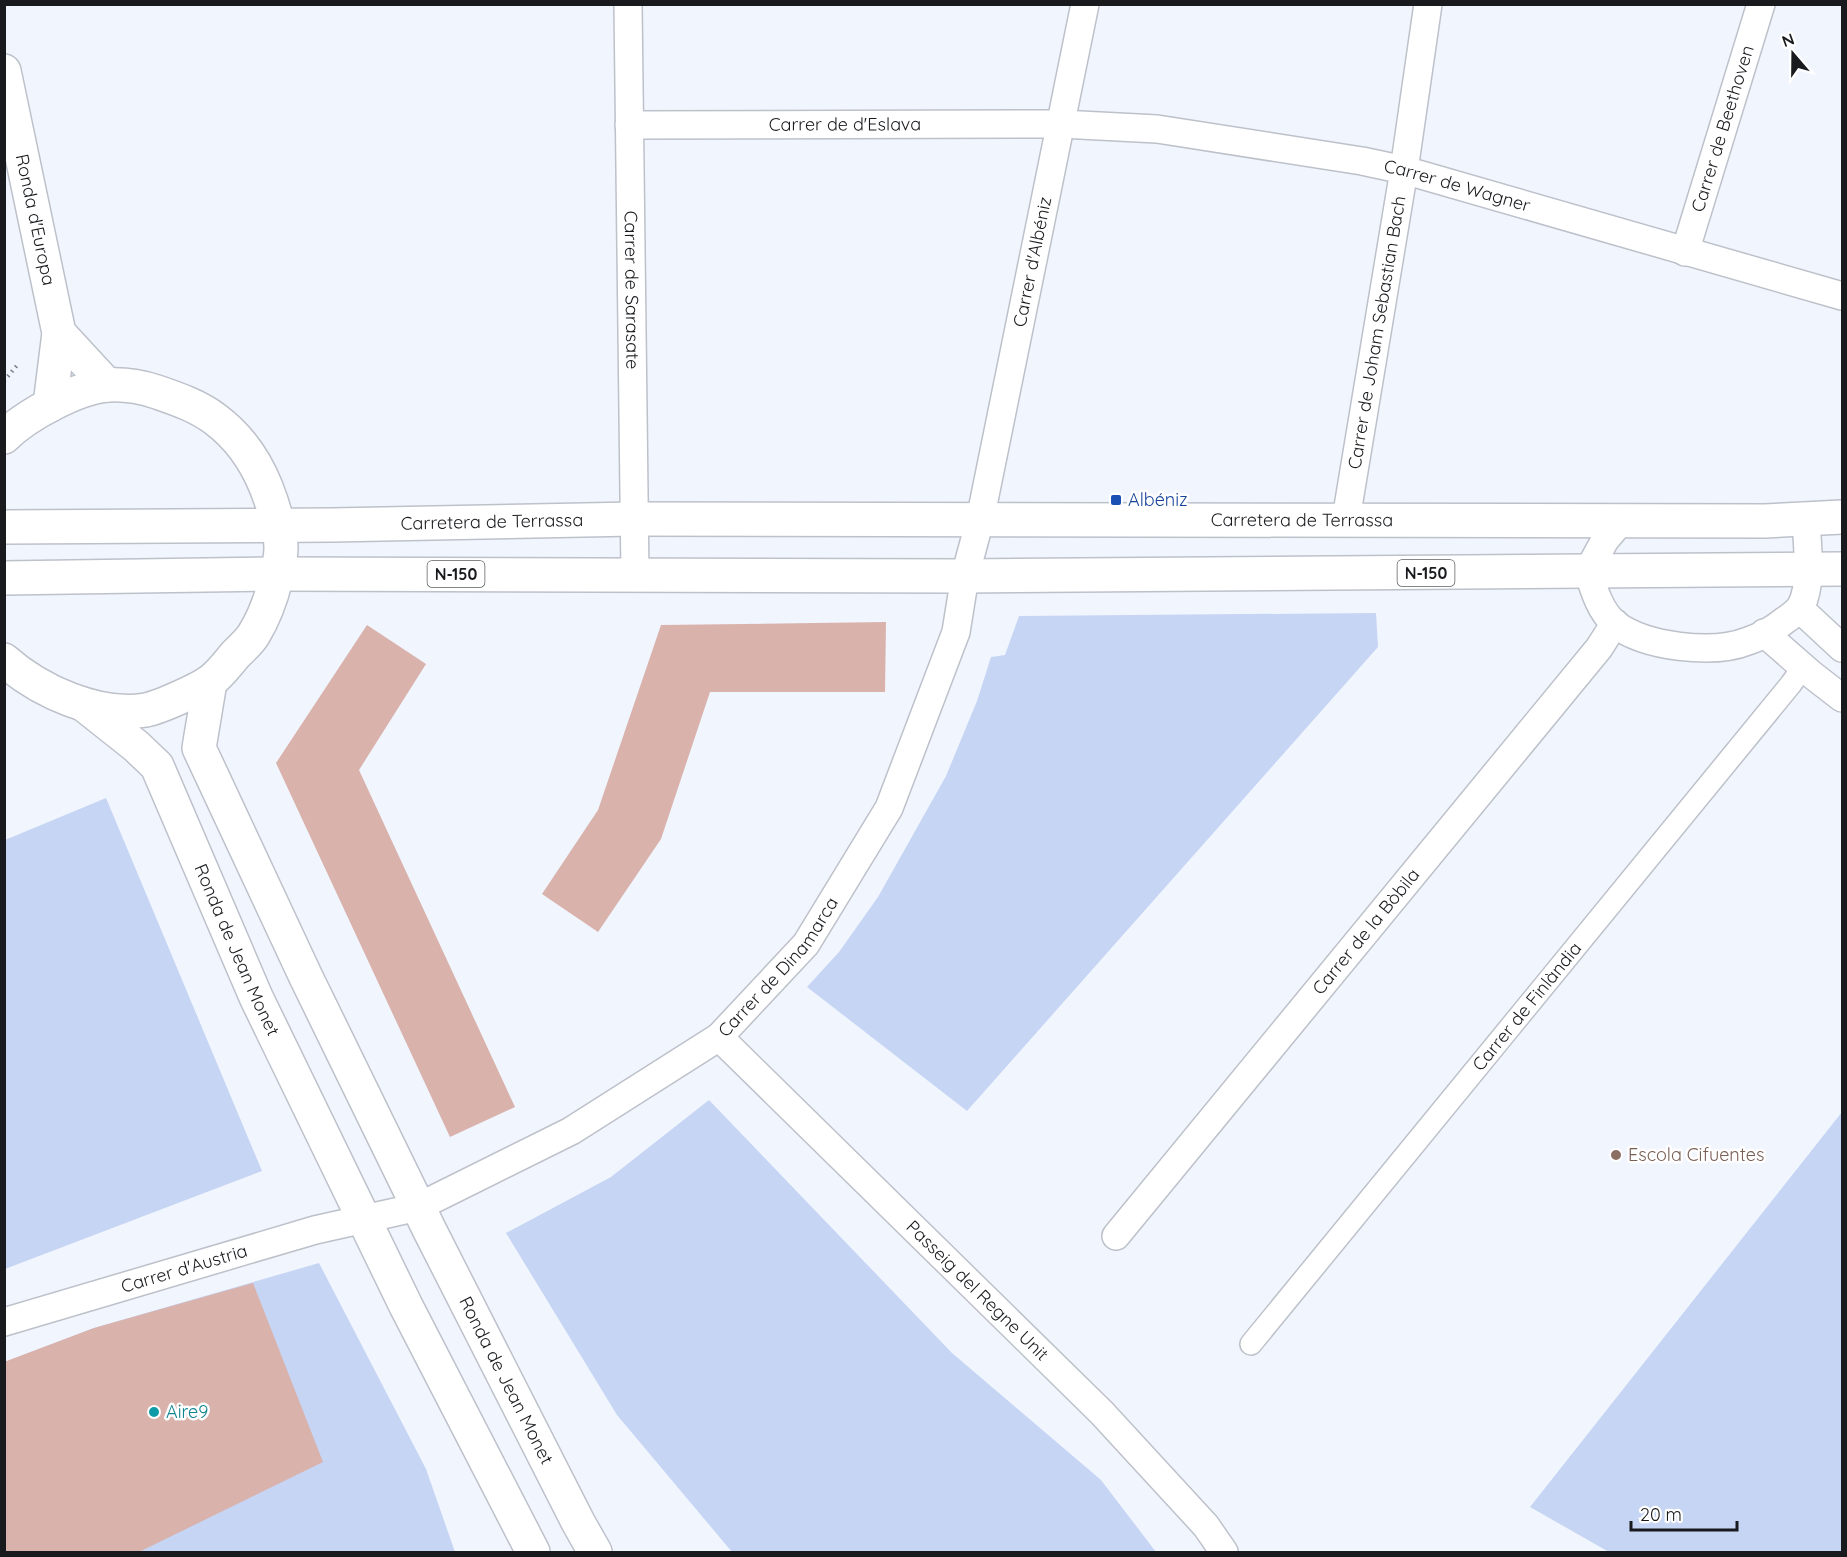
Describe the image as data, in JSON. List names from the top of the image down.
{
  "streets": {
    "main road": [
      "Ronda d'Europa",
      "Carretera de Terrassa",
      "N-150",
      "Ronda de Jean Monet"
    ],
    "street": [
      "Carrer de d'Eslava",
      "Carrer de Beethoven",
      "Carrer de Wagner",
      "Carrer d'Albéniz",
      "Carrer de Sarasate",
      "Carrer de Joham Sebastian Bach",
      "Carrer de la Bòbila",
      "Carrer de Dinamarca",
      "Carrer de Finlàndia",
      "Carrer d'Austria",
      "Passeig del Regne Unit"
    ]
  },
  "crossings": [
    ["Carrer de d'Eslava", "Carrer de Wagner"],
    ["Carrer de d'Eslava", "Carrer d'Albéniz"],
    ["Carrer de d'Eslava", "Carrer de Sarasate"],
    ["Carrer de Beethoven", "Carrer de Wagner"],
    ["Carrer de Wagner", "Carrer d'Albéniz"],
    ["Carrer de Wagner", "Carrer de Joham Sebastian Bach"],
    ["Carrer d'Albéniz", "Carretera de Terrassa"],
    ["Carrer de Sarasate", "Carretera de Terrassa"],
    ["Carrer de Sarasate", "N-150"],
    ["Carrer de Joham Sebastian Bach", "Carretera de Terrassa"],
    ["N-150", "Carrer de Dinamarca"],
    ["Ronda de Jean Monet", "Carrer de Dinamarca"],
    ["Ronda de Jean Monet", "Carrer d'Austria"],
    ["Carrer de Dinamarca", "Passeig del Regne Unit"]
  ],
  "places": {
    "transit": ["Albéniz"],
    "other": ["Escola Cifuentes", "Aire9"]
  },
  "scale_bar": "20 m",
  "north": "top"
}
